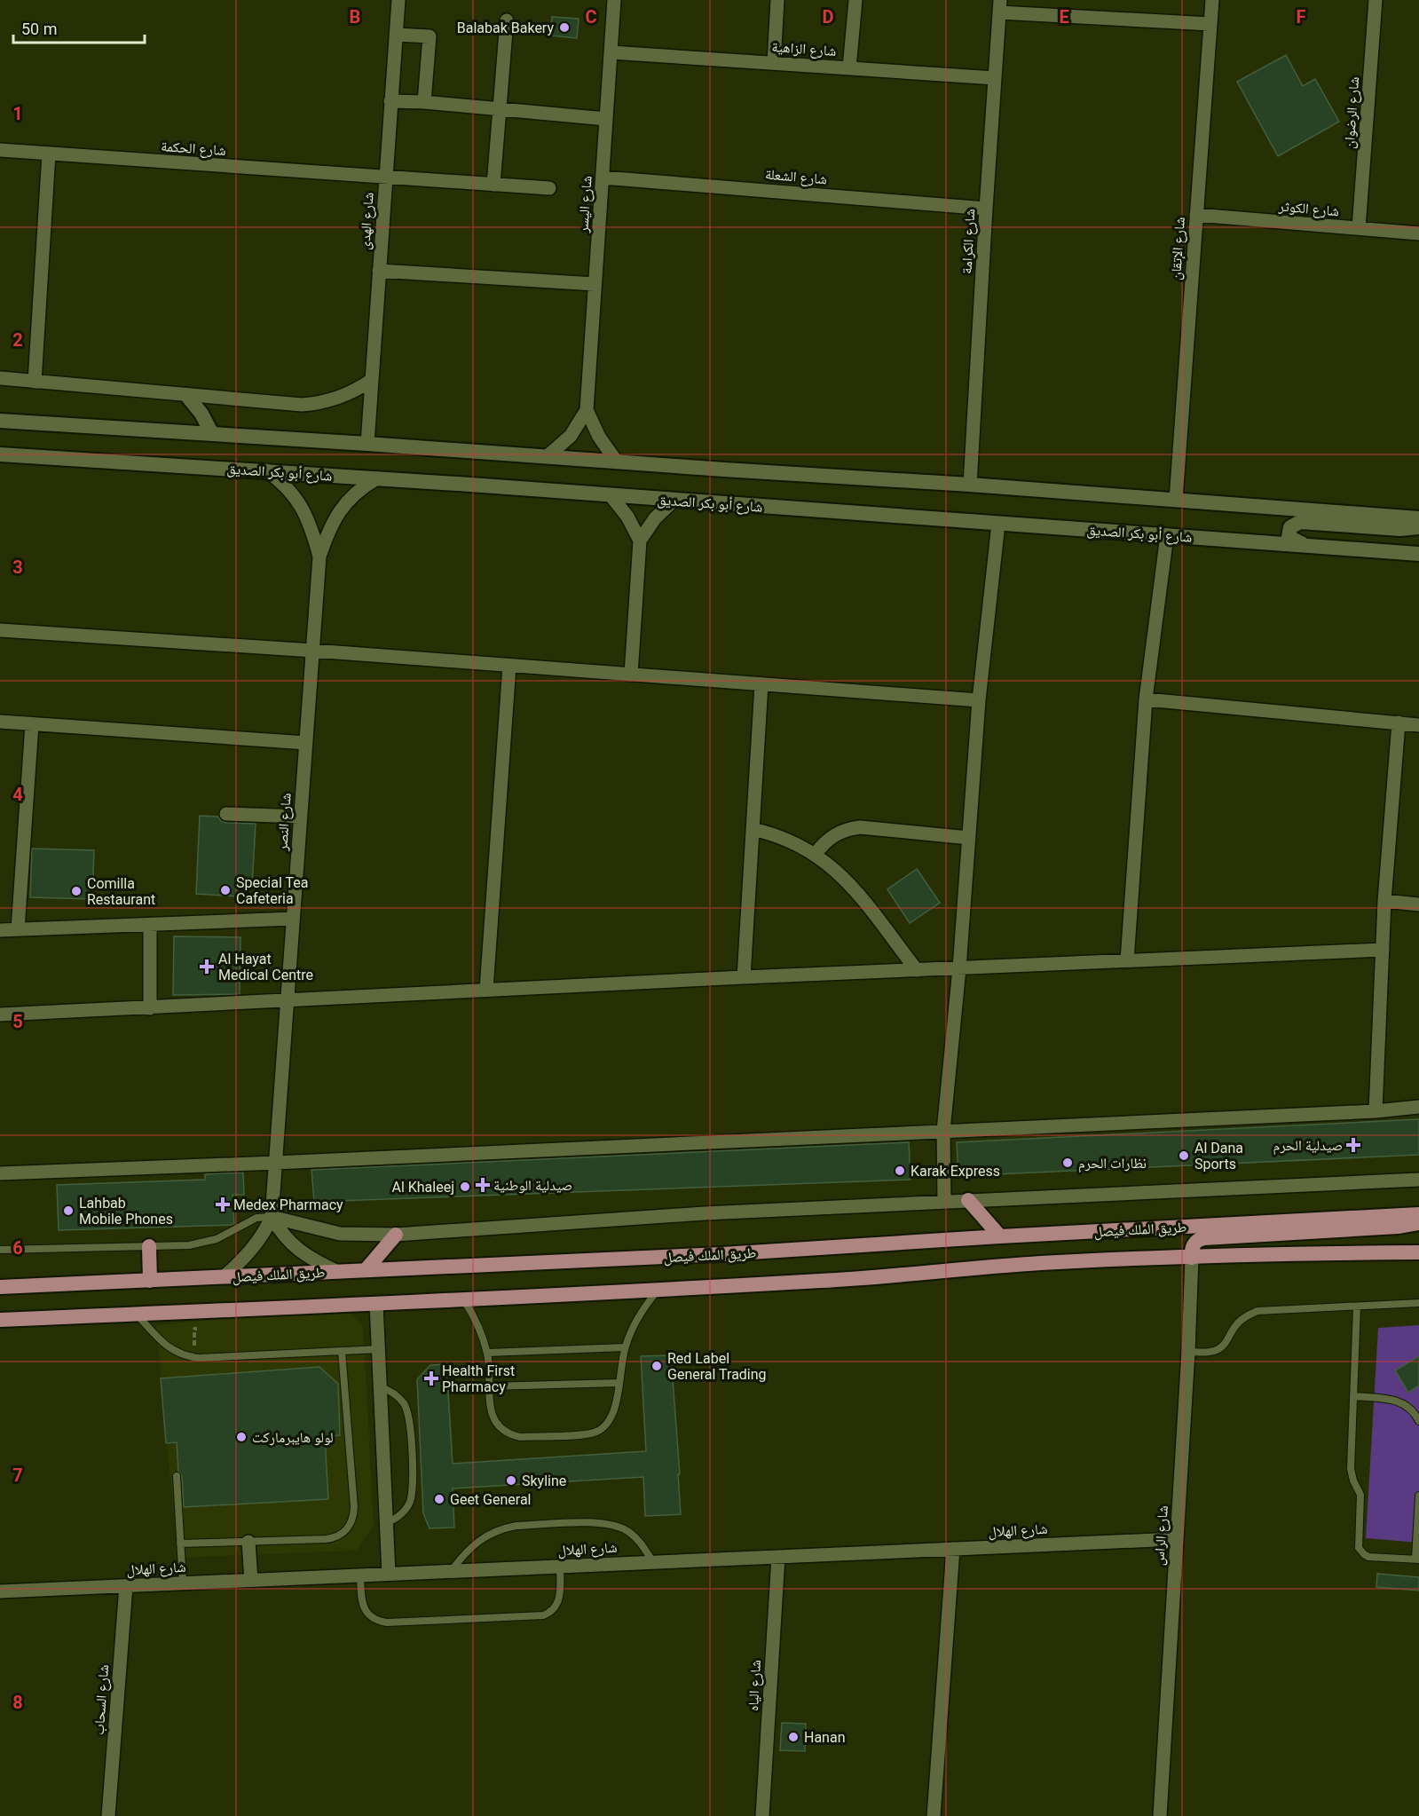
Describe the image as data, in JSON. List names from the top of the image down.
{
  "streets": {
    "main road": ["طريق الملك فيصل"],
    "street": [
      "شارع الزاهية",
      "شارع الرضوان",
      "شارع الحكمة",
      "شارع الشعلة",
      "شارع اليسر",
      "شارع الكوثر",
      "شارع الهدى",
      "شارع الكرامة",
      "شارع الإتقان",
      "شارع أبو بكر الصديق",
      "شارع النصر",
      "شارع الهلال",
      "شارع الراس",
      "شارع الياه",
      "شارع السحاب"
    ]
  },
  "crossings": [
    ["شارع الزاهية", "شارع اليسر"],
    ["شارع الزاهية", "شارع الكرامة"],
    ["شارع الرضوان", "شارع الكوثر"],
    ["شارع الحكمة", "شارع الهدى"],
    ["شارع الشعلة", "شارع اليسر"],
    ["شارع الشعلة", "شارع الكرامة"],
    ["شارع الكوثر", "شارع الإتقان"],
    ["شارع أبو بكر الصديق", "شارع النصر"],
    ["شارع النصر", "طريق الملك فيصل"],
    ["طريق الملك فيصل", "شارع الراس"],
    ["شارع الهلال", "شارع الراس"],
    ["شارع الهلال", "شارع الياه"],
    ["شارع الهلال", "شارع السحاب"]
  ],
  "places": {
    "other": [
      "Balabak Bakery",
      "Special Tea Cafeteria",
      "Comilla Restaurant",
      "Al Dana Sports",
      "نظارات الحرم",
      "Karak Express",
      "Al Khaleej",
      "Lahbab Mobile Phones",
      "Red Label General Trading",
      "لولو هايبرماركت",
      "Skyline",
      "Geet General",
      "Hanan"
    ],
    "health": [
      "Al Hayat Medical Centre",
      "صيدلية الحرم",
      "صيدلية الوطنية",
      "Medex Pharmacy",
      "Health First Pharmacy"
    ]
  },
  "scale_bar": "50 m",
  "grid": {
    "columns": [
      "B",
      "C",
      "D",
      "E",
      "F"
    ],
    "rows": [
      "1",
      "2",
      "3",
      "4",
      "5",
      "6",
      "7",
      "8"
    ]
  }
}
